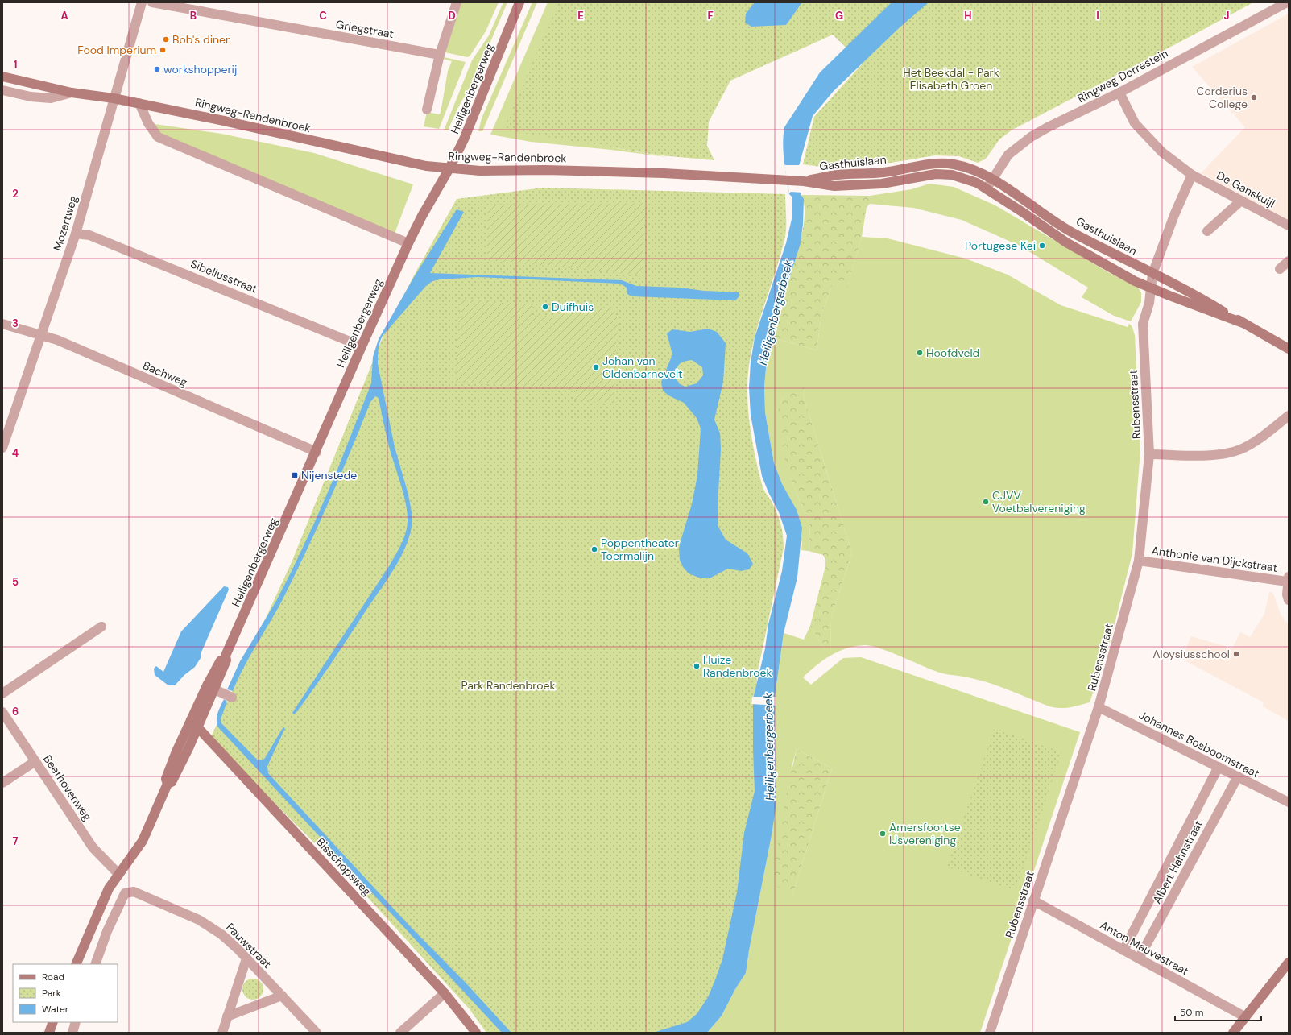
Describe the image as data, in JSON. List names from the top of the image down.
{
  "streets": {
    "main road": [
      "Heiligenbergerweg",
      "Ringweg-Randenbroek",
      "Gasthuislaan",
      "Bisschopsweg"
    ],
    "street": [
      "Griegstraat",
      "Ringweg Dorrestein",
      "De Ganskuijl",
      "Mozartweg",
      "Sibeliusstraat",
      "Bachweg",
      "Rubensstraat",
      "Anthonie van Dijckstraat",
      "Johannes Bosboomstraat",
      "Beethovenweg",
      "Albert Hahnstraat",
      "Pauwstraat",
      "Anton Mauvestraat"
    ]
  },
  "crossings": [
    ["Ringweg Dorrestein", "Gasthuislaan"],
    ["Ringweg Dorrestein", "De Ganskuijl"],
    ["Heiligenbergerweg", "Ringweg-Randenbroek"],
    ["Heiligenbergerweg", "Sibeliusstraat"],
    ["Heiligenbergerweg", "Bachweg"],
    ["Heiligenbergerweg", "Beethovenweg"],
    ["Heiligenbergerweg", "Bisschopsweg"],
    ["Ringweg-Randenbroek", "Gasthuislaan"],
    ["Ringweg-Randenbroek", "Mozartweg"],
    ["Gasthuislaan", "Rubensstraat"],
    ["De Ganskuijl", "Rubensstraat"],
    ["Mozartweg", "Sibeliusstraat"],
    ["Mozartweg", "Bachweg"],
    ["Rubensstraat", "Anthonie van Dijckstraat"],
    ["Rubensstraat", "Johannes Bosboomstraat"],
    ["Rubensstraat", "Anton Mauvestraat"],
    ["Johannes Bosboomstraat", "Albert Hahnstraat"],
    ["Albert Hahnstraat", "Anton Mauvestraat"]
  ],
  "water": ["Heiligenbergerbeek"],
  "parks": ["Het Beekdal - Park Elisabeth Groen", "Park Randenbroek"],
  "places": {
    "other": [
      "Bob's diner",
      "Food Imperium",
      "workshopperij",
      "Corderius College",
      "Portugese Kei",
      "Duifhuis",
      "Hoofdveld",
      "Johan van Oldenbarnevelt",
      "CJVV Voetbalvereniging",
      "Poppentheater Toermalijn",
      "Aloysiusschool",
      "Huize Randenbroek",
      "Amersfoortse IJsvereniging"
    ],
    "transit": ["Nijenstede"]
  },
  "legend": ["Road", "Park", "Water"],
  "scale_bar": "50 m",
  "grid": {
    "columns": [
      "A",
      "B",
      "C",
      "D",
      "E",
      "F",
      "G",
      "H",
      "I",
      "J"
    ],
    "rows": [
      "1",
      "2",
      "3",
      "4",
      "5",
      "6",
      "7"
    ]
  }
}
